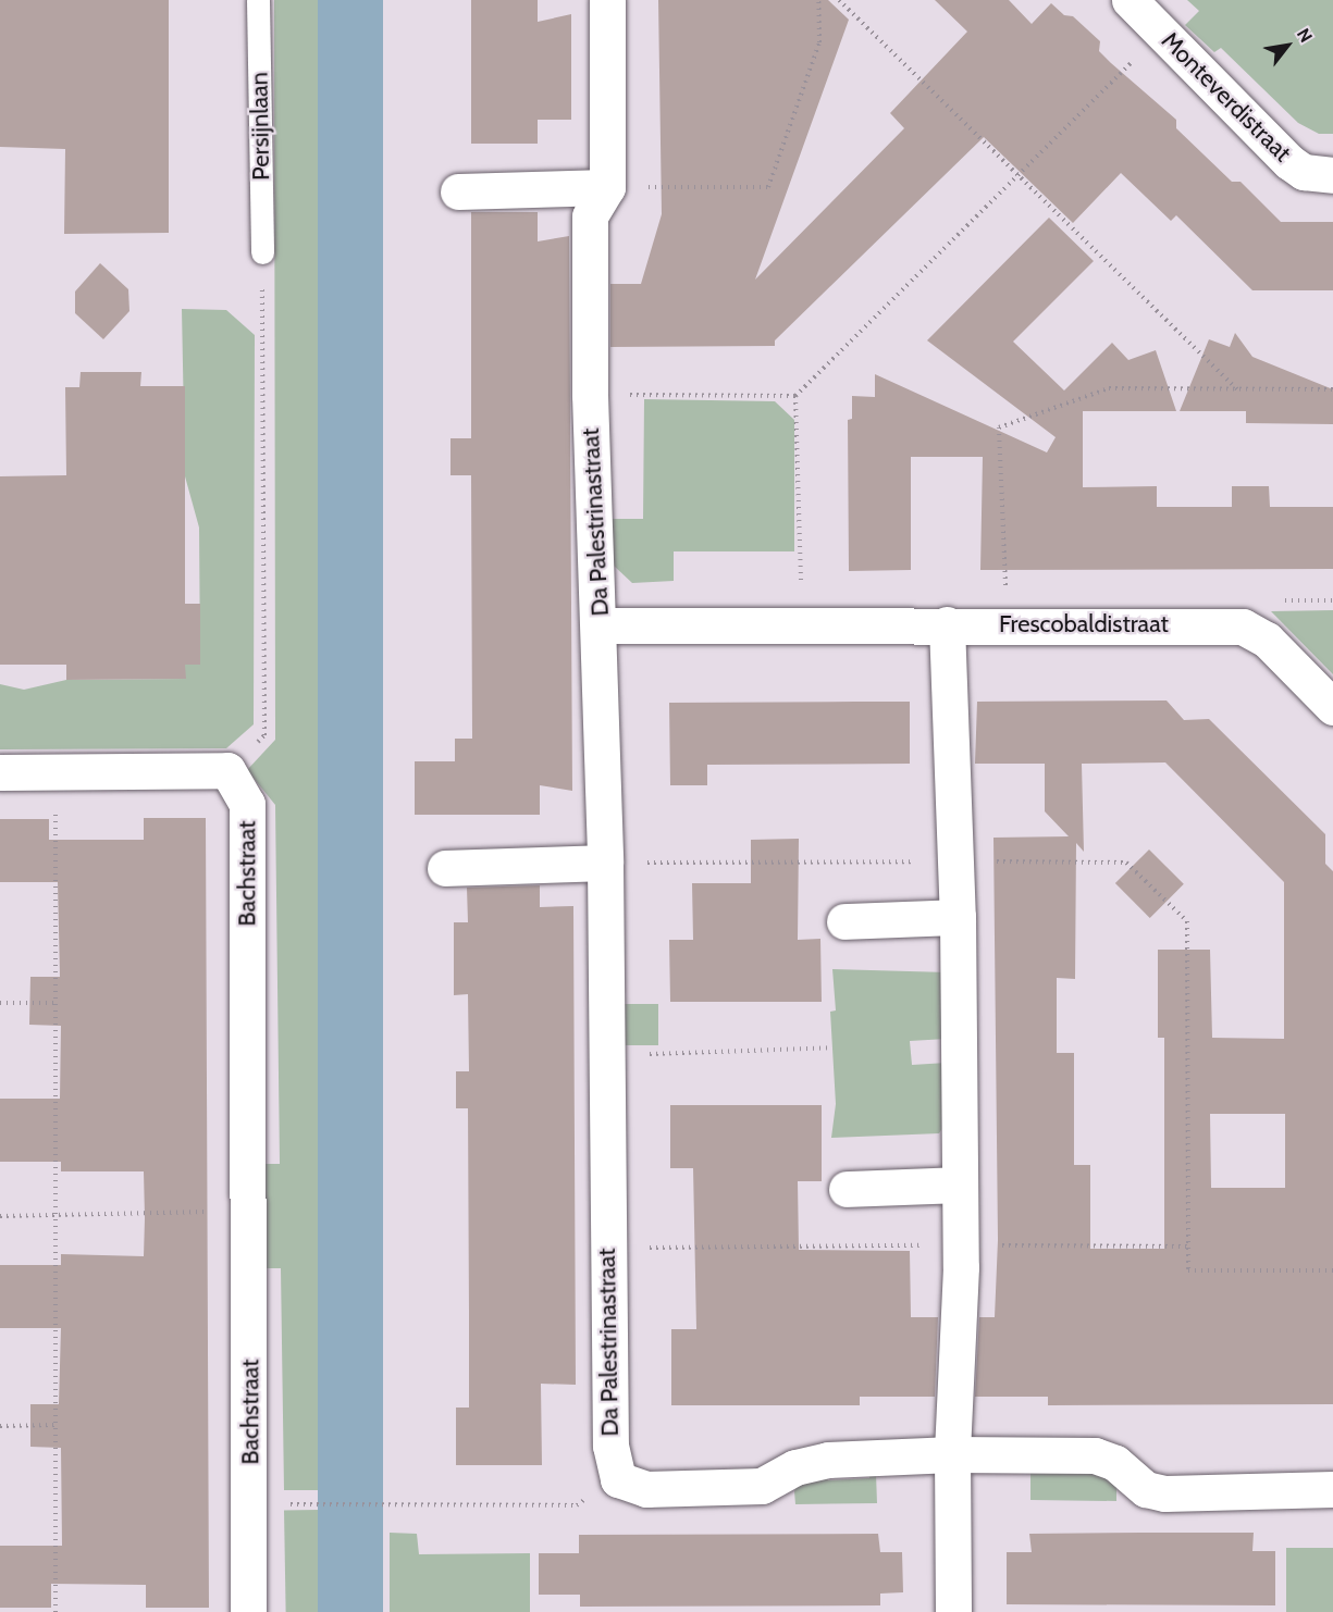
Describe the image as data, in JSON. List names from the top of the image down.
{
  "streets": {
    "street": [
      "Monteverdistraat",
      "Da Palestrinastraat",
      "Frescobaldistraat",
      "Bachstraat"
    ],
    "lane": ["Persijnlaan"]
  },
  "crossings": [
    ["Da Palestrinastraat", "Frescobaldistraat"]
  ],
  "north": "top right"
}
